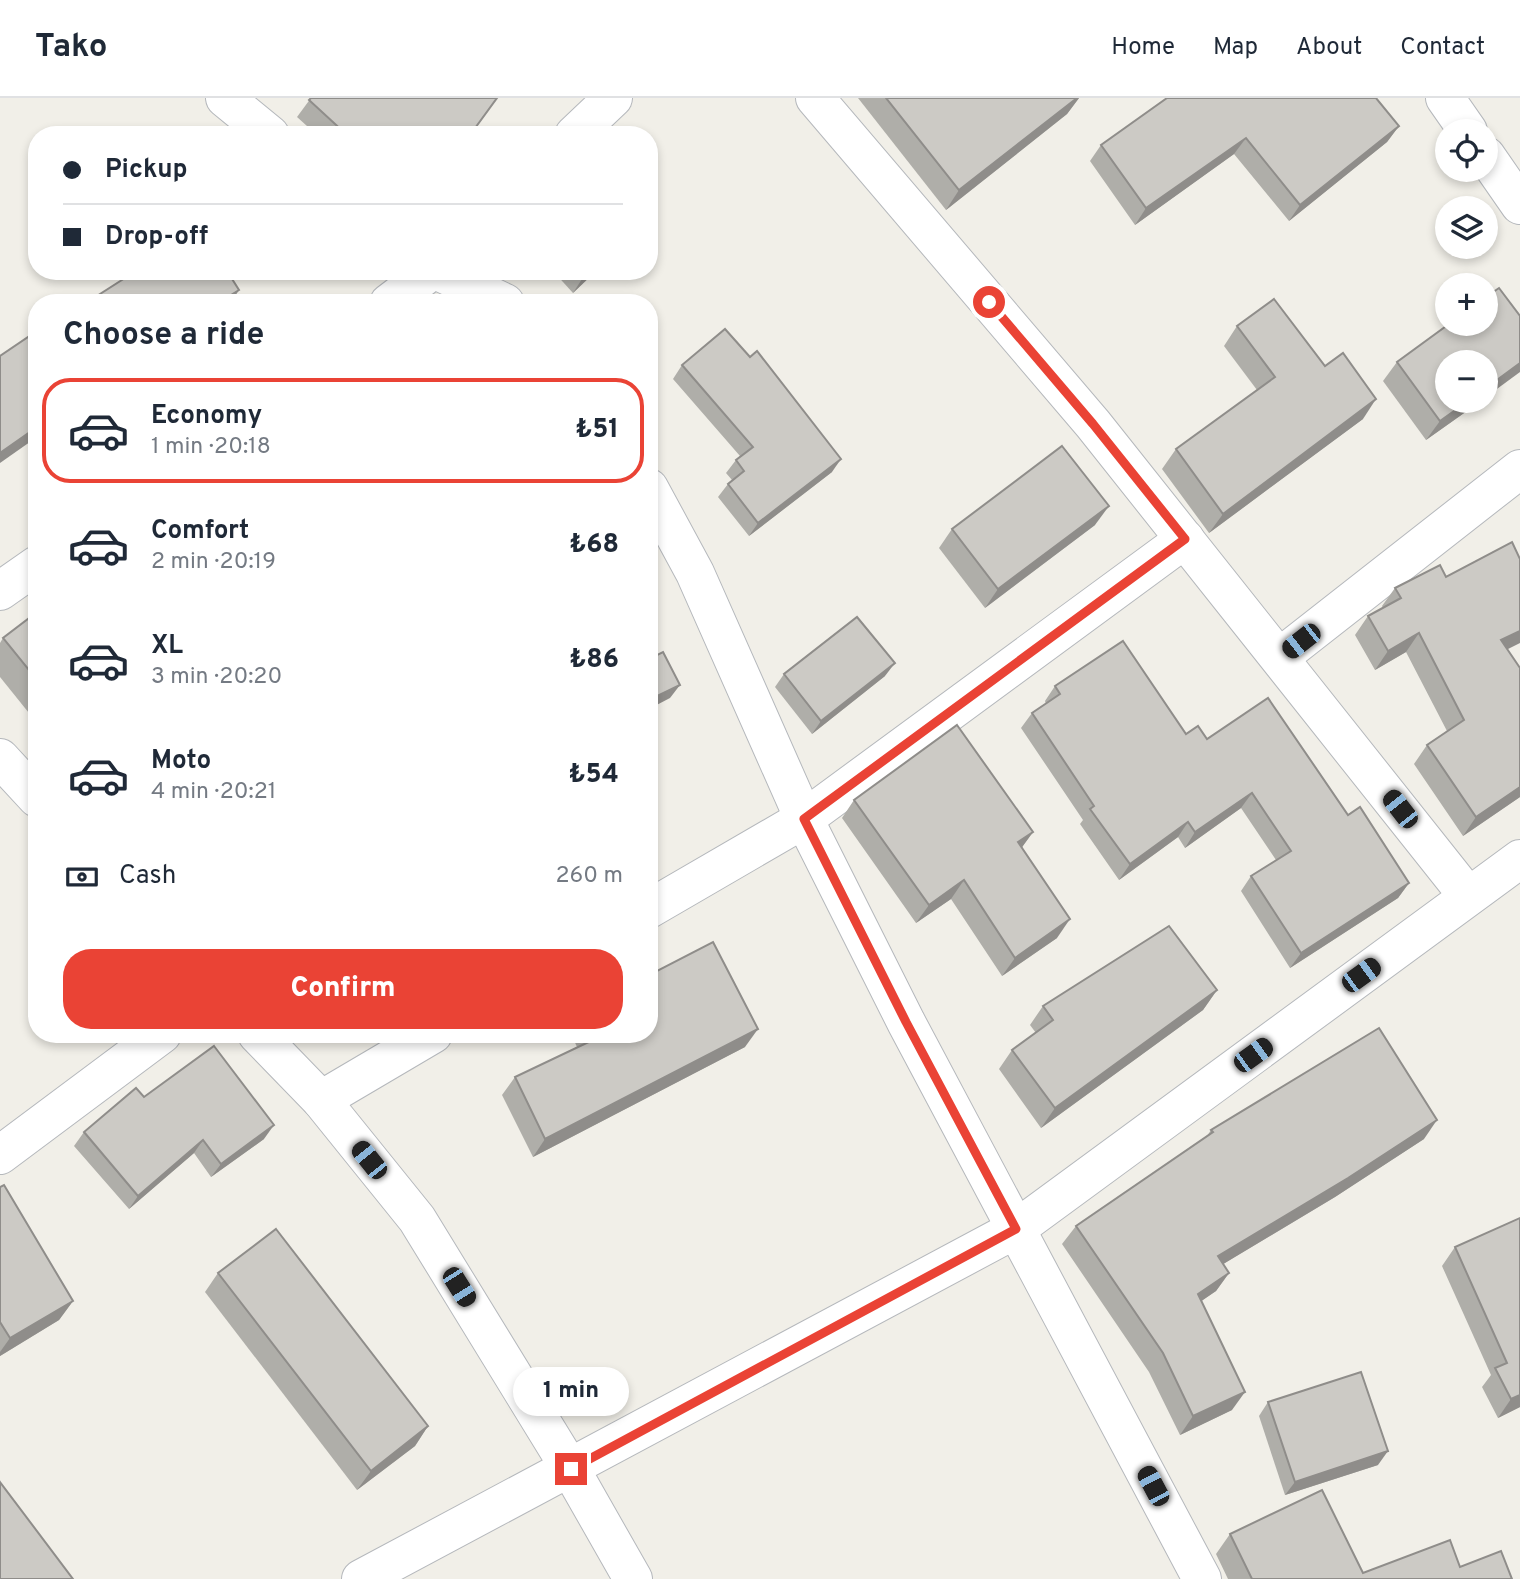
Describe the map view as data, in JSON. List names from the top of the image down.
{
  "page": {
    "header": "Tako",
    "nav": [
      "Home",
      "Map",
      "About",
      "Contact"
    ],
    "map_buttons": ["+", "−"],
    "banner": ["Pickup", "Drop-off"],
    "heading": "Choose a ride",
    "list": [
      {
        "name": "Economy",
        "note": "1 min · 20:18",
        "value": "₺51"
      },
      {
        "name": "Comfort",
        "note": "2 min · 20:19",
        "value": "₺68"
      },
      {
        "name": "XL",
        "note": "3 min · 20:20",
        "value": "₺86"
      },
      {
        "name": "Moto",
        "note": "4 min · 20:21",
        "value": "₺54"
      }
    ],
    "pay": ["Cash", "260 m"],
    "buttons": "Confirm",
    "bubble": "1 min"
  }
}
